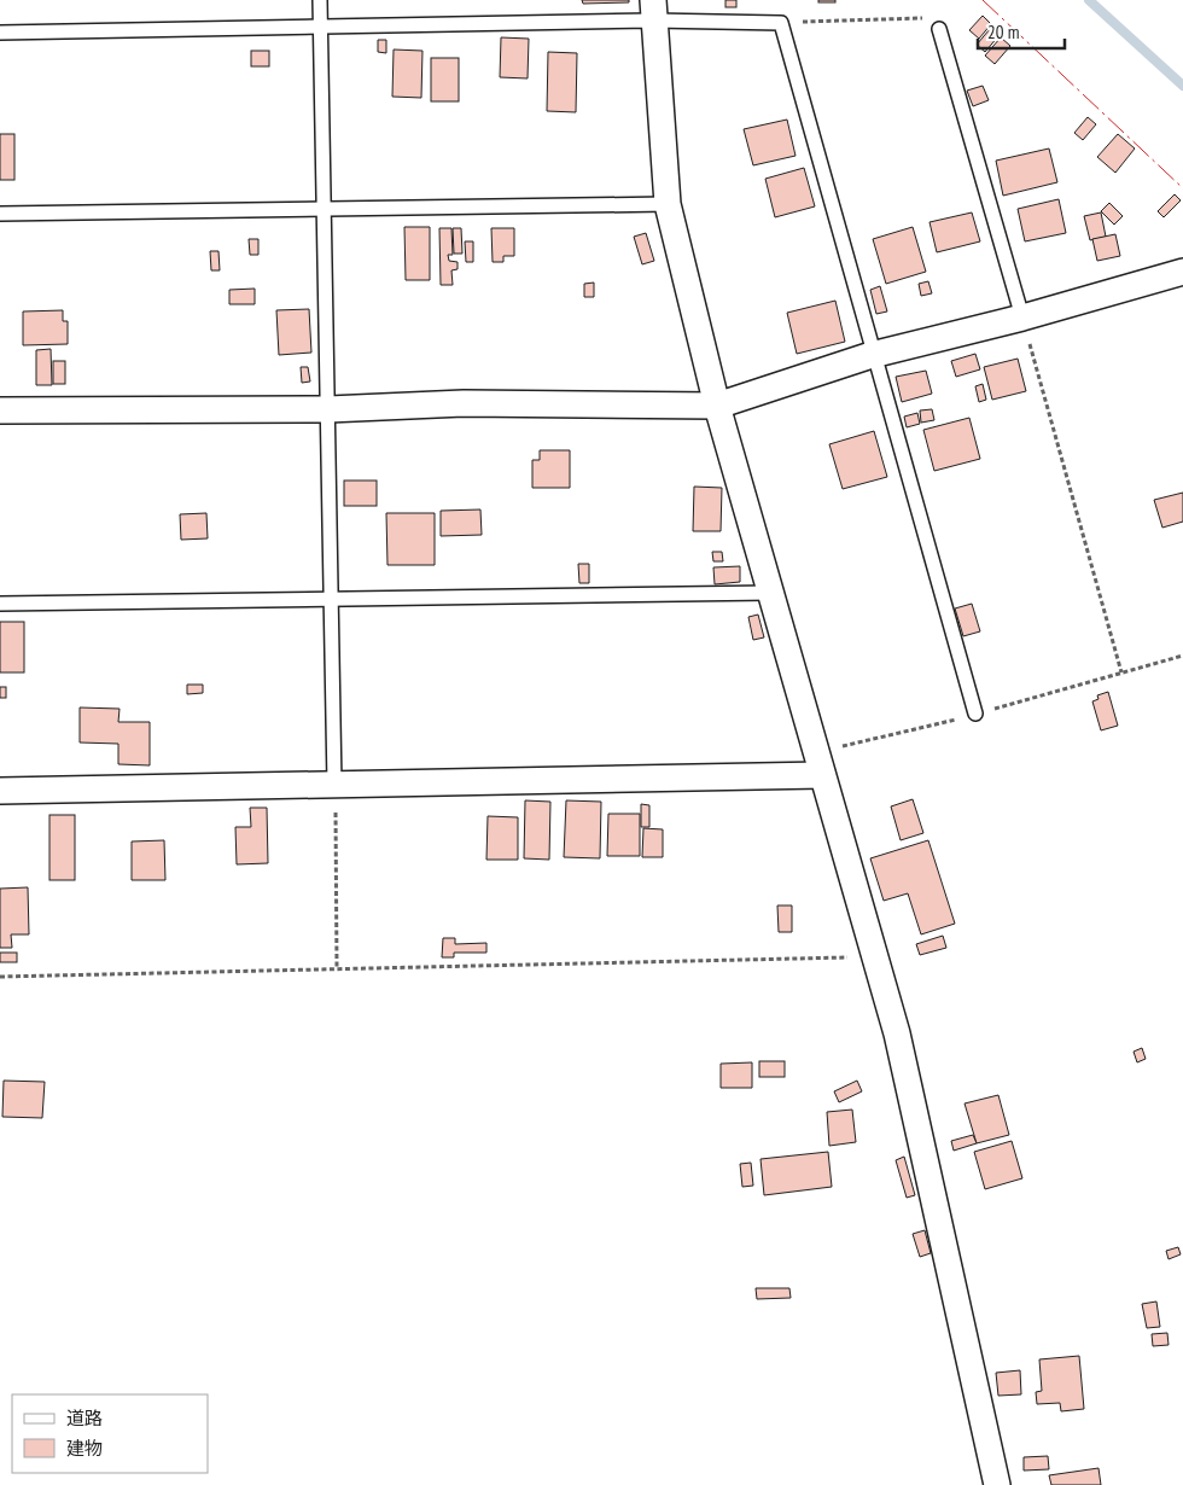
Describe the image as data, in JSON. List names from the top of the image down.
{
  "legend": ["道路", "建物"],
  "scale_bar": "20 m"
}
